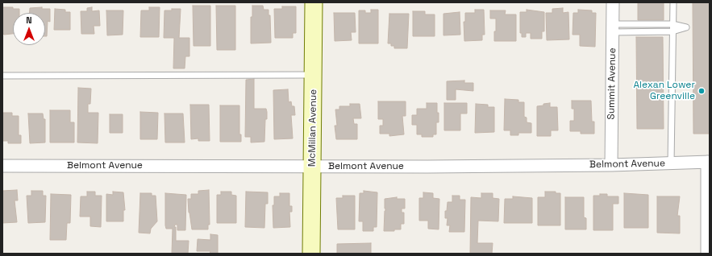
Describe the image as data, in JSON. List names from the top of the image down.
{
  "streets": {
    "street": ["Summit Avenue", "McMillan Avenue", "Belmont Avenue"]
  },
  "crossings": [
    ["Summit Avenue", "Belmont Avenue"],
    ["McMillan Avenue", "Belmont Avenue"]
  ],
  "places": ["Alexan Lower Greenville"],
  "north": "top"
}
